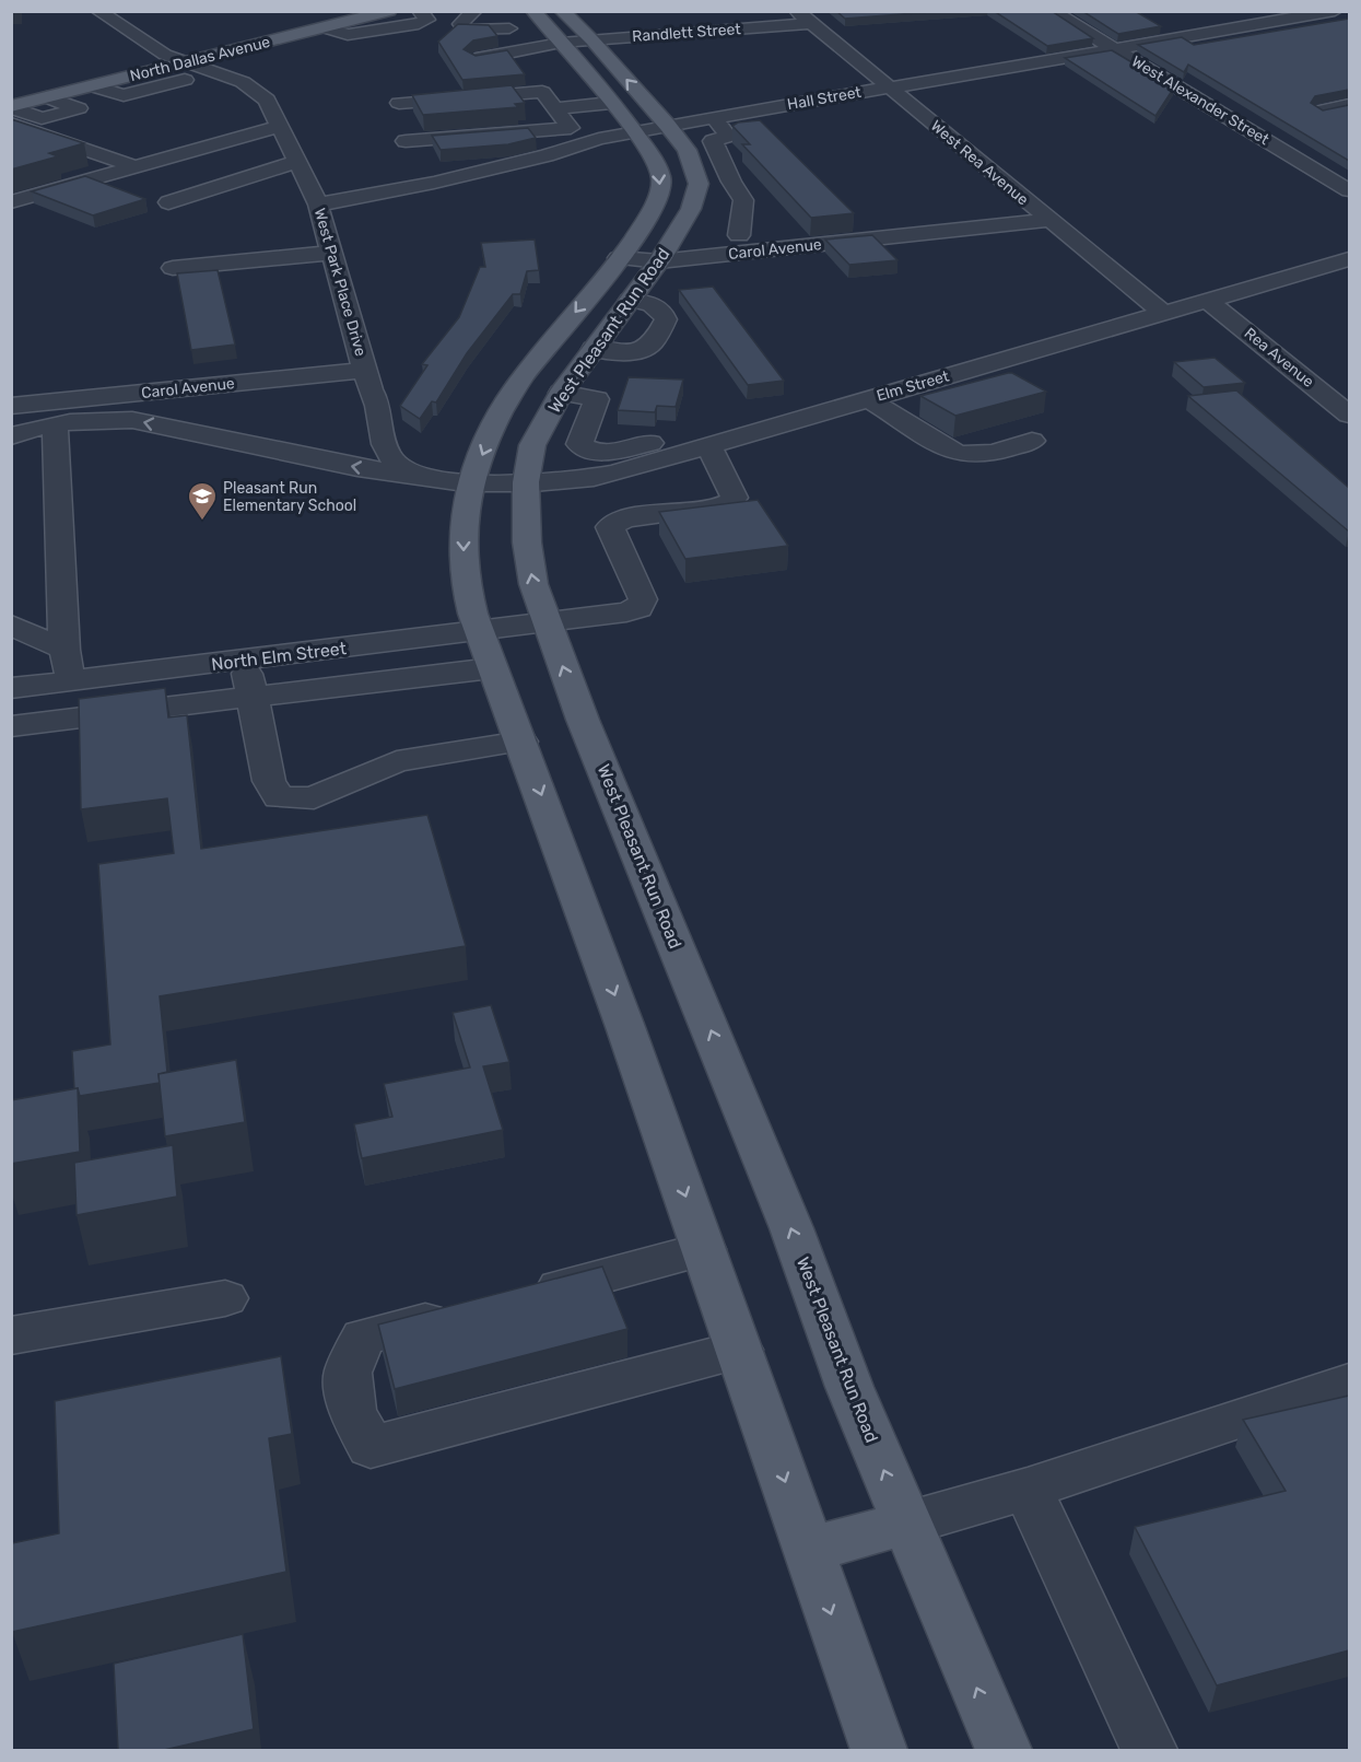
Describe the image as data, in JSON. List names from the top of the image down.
{
  "streets": {
    "main road": ["North Dallas Avenue", "West Pleasant Run Road"],
    "street": [
      "Randlett Street",
      "Hall Street",
      "West Alexander Street",
      "West Rea Avenue",
      "Carol Avenue",
      "West Park Place Drive",
      "Rea Avenue",
      "Elm Street",
      "North Elm Street"
    ]
  },
  "crossings": [
    ["Randlett Street", "West Rea Avenue"],
    ["Randlett Street", "West Pleasant Run Road"],
    ["North Dallas Avenue", "West Park Place Drive"],
    ["Hall Street", "West Alexander Street"],
    ["Hall Street", "West Rea Avenue"],
    ["Hall Street", "West Park Place Drive"],
    ["Hall Street", "West Pleasant Run Road"],
    ["West Rea Avenue", "Carol Avenue"],
    ["West Rea Avenue", "Elm Street"],
    ["Carol Avenue", "West Park Place Drive"],
    ["Carol Avenue", "West Pleasant Run Road"],
    ["West Park Place Drive", "West Pleasant Run Road"],
    ["West Park Place Drive", "Elm Street"],
    ["West Pleasant Run Road", "Elm Street"],
    ["West Pleasant Run Road", "North Elm Street"],
    ["Rea Avenue", "Elm Street"],
    ["Elm Street", "North Elm Street"]
  ],
  "places": {
    "school or university": ["Pleasant Run Elementary School"]
  }
}
